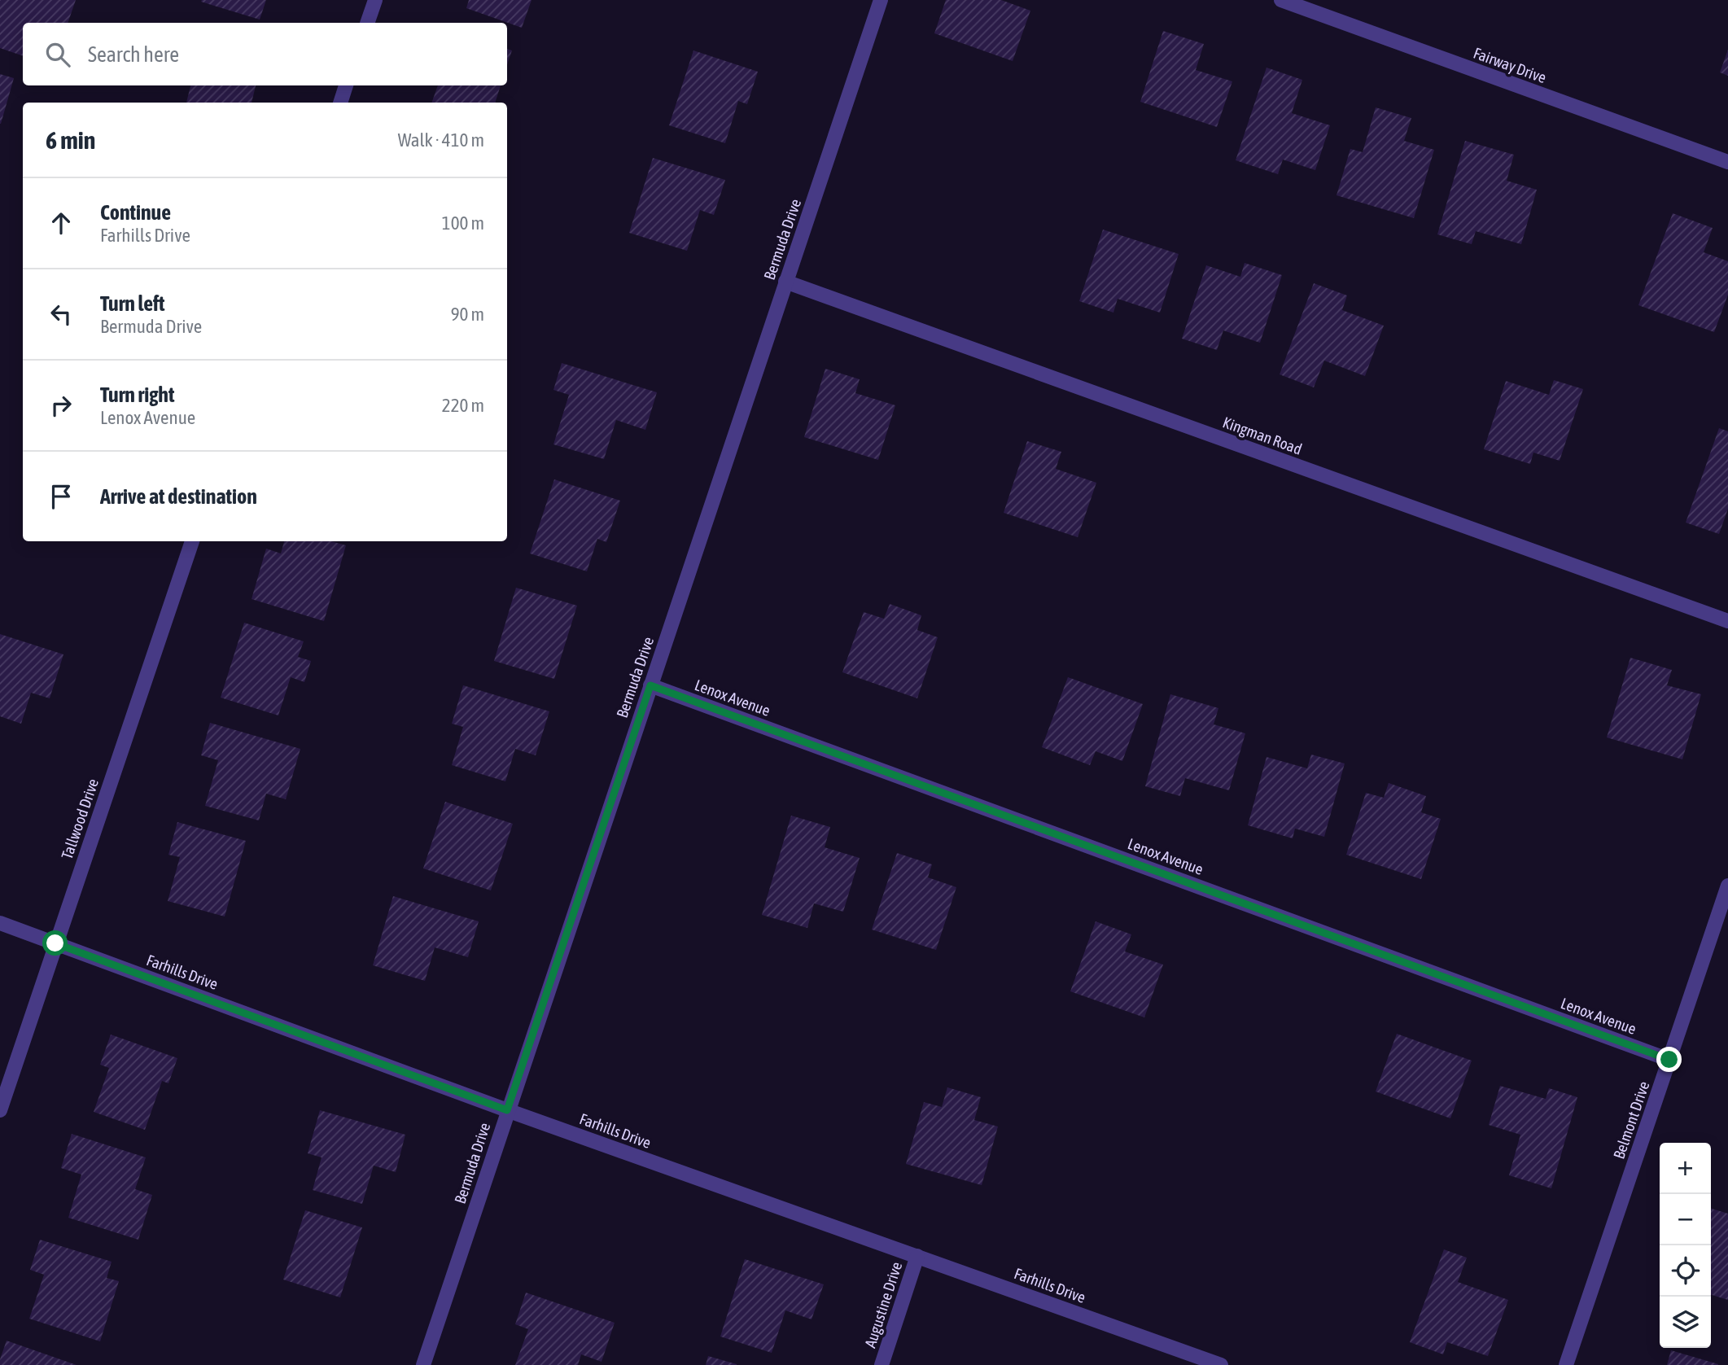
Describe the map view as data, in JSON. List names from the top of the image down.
{
  "streets": {
    "street": [
      "Fairway Drive",
      "Bermuda Drive",
      "Kingman Road",
      "Lenox Avenue",
      "Tallwood Drive",
      "Farhills Drive",
      "Belmont Drive",
      "Augustine Drive"
    ]
  },
  "crossings": [
    ["Bermuda Drive", "Kingman Road"],
    ["Bermuda Drive", "Lenox Avenue"],
    ["Bermuda Drive", "Farhills Drive"],
    ["Lenox Avenue", "Belmont Drive"],
    ["Tallwood Drive", "Farhills Drive"],
    ["Farhills Drive", "Augustine Drive"]
  ],
  "page": {
    "search": "Search here",
    "heading": ["6 min", "Walk · 410 m"],
    "list": [
      ["Continue", "Farhills Drive", "100 m"],
      ["Turn left", "Bermuda Drive", "90 m"],
      ["Turn right", "Lenox Avenue", "220 m"],
      "Arrive at destination"
    ],
    "map_buttons": ["+", "−"]
  }
}
